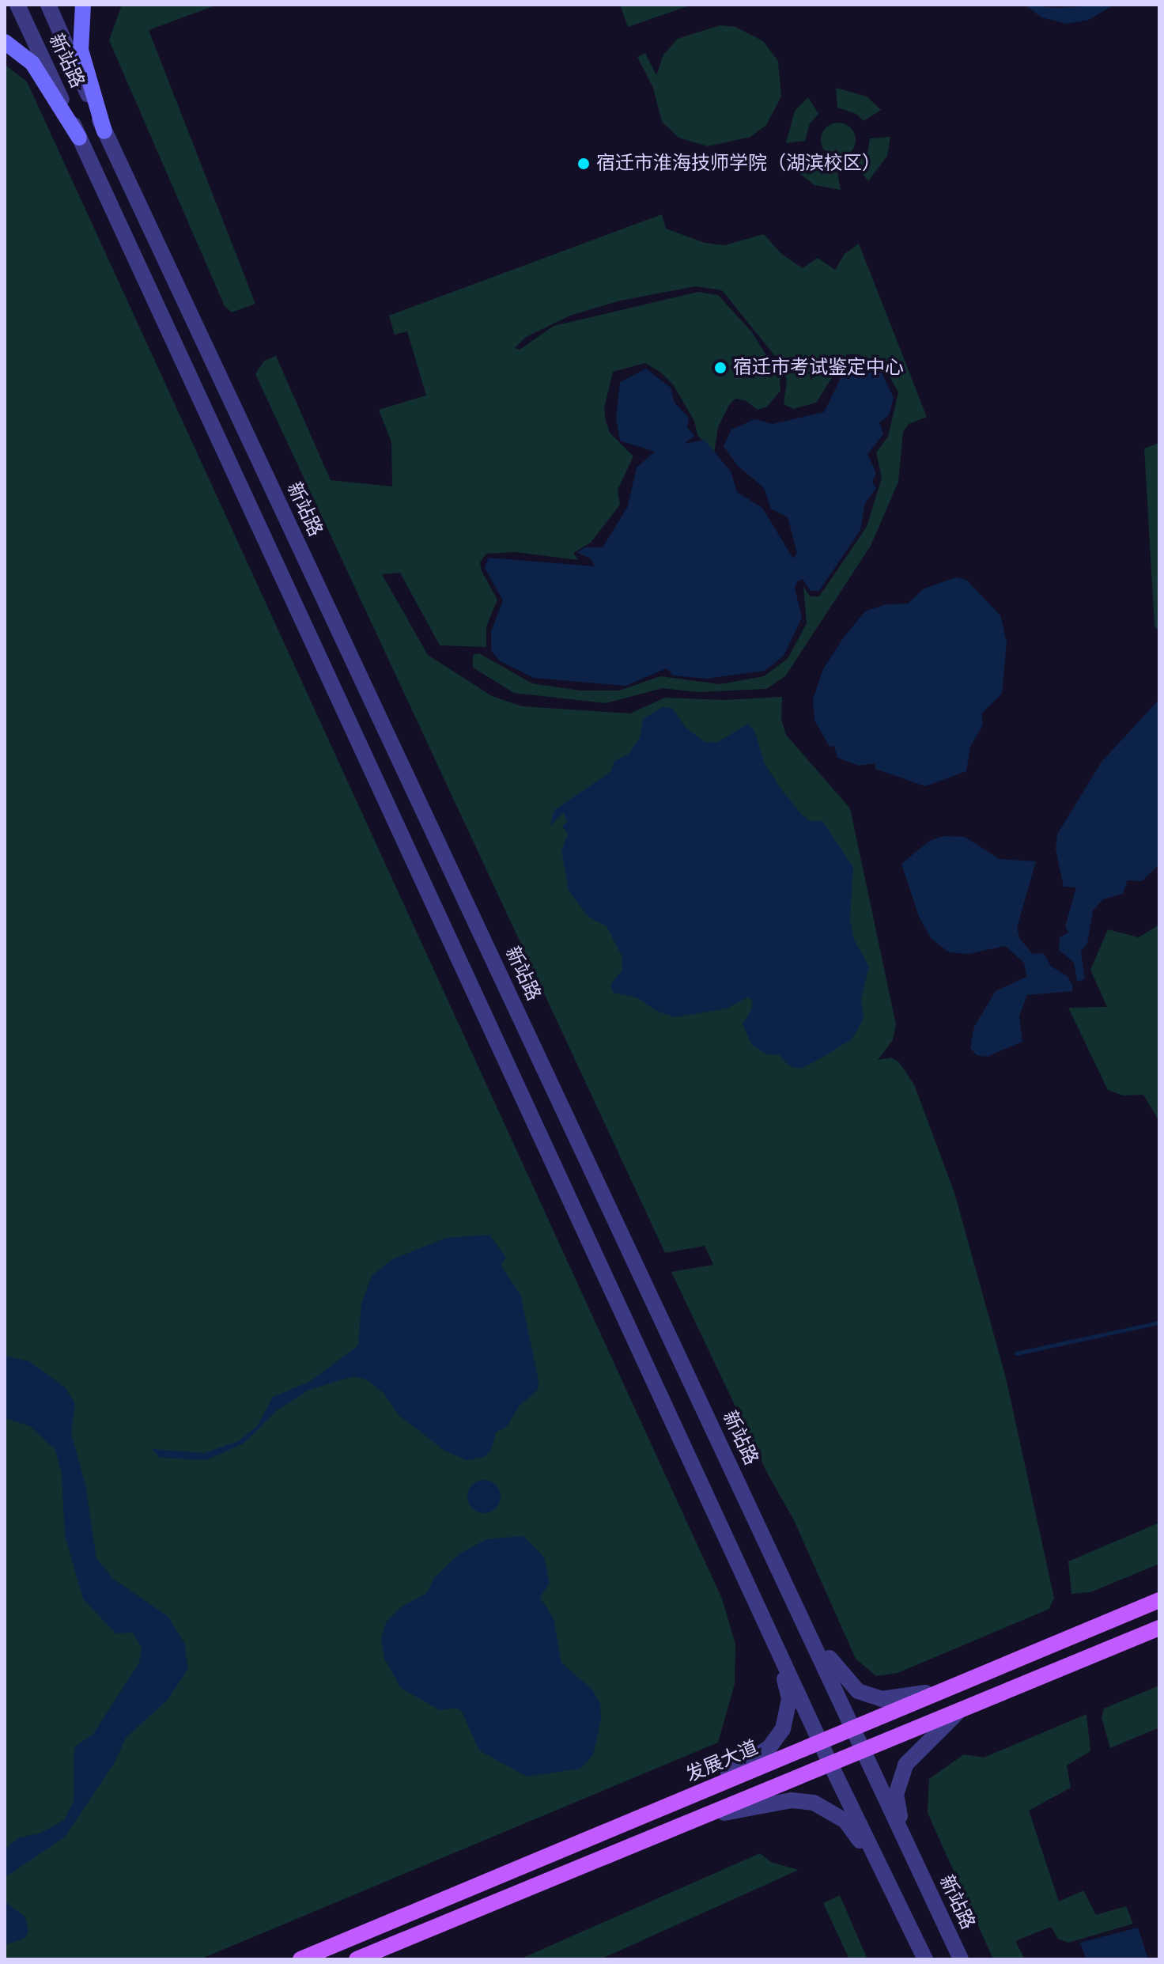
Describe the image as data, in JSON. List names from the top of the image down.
{
  "streets": {
    "main road": ["发展大道"],
    "street": ["新站路"]
  },
  "crossings": [
    ["新站路", "发展大道"]
  ],
  "places": ["宿迁市淮海技师学院（湖滨校区）", "宿迁市考试鉴定中心"]
}
